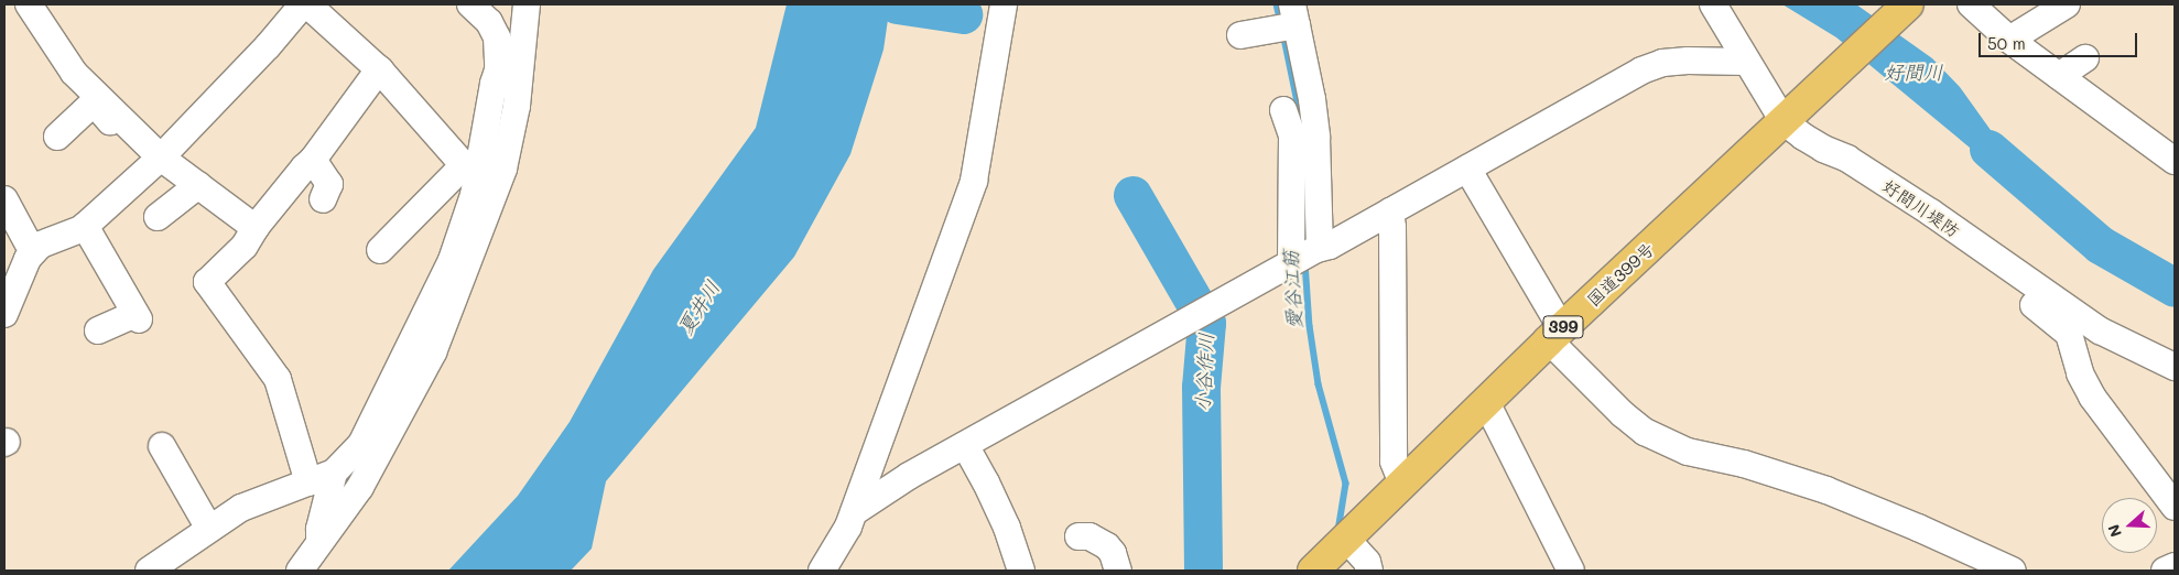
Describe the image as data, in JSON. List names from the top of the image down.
{
  "streets": {
    "highway": ["国道399号", "399"],
    "street": ["好間川堤防"]
  },
  "crossings": [
    ["好間川堤防", "国道399号"]
  ],
  "water": [
    "好間川",
    "愛谷江筋",
    "夏井川",
    "小谷作川"
  ],
  "scale_bar": "50 m",
  "north": "left"
}
